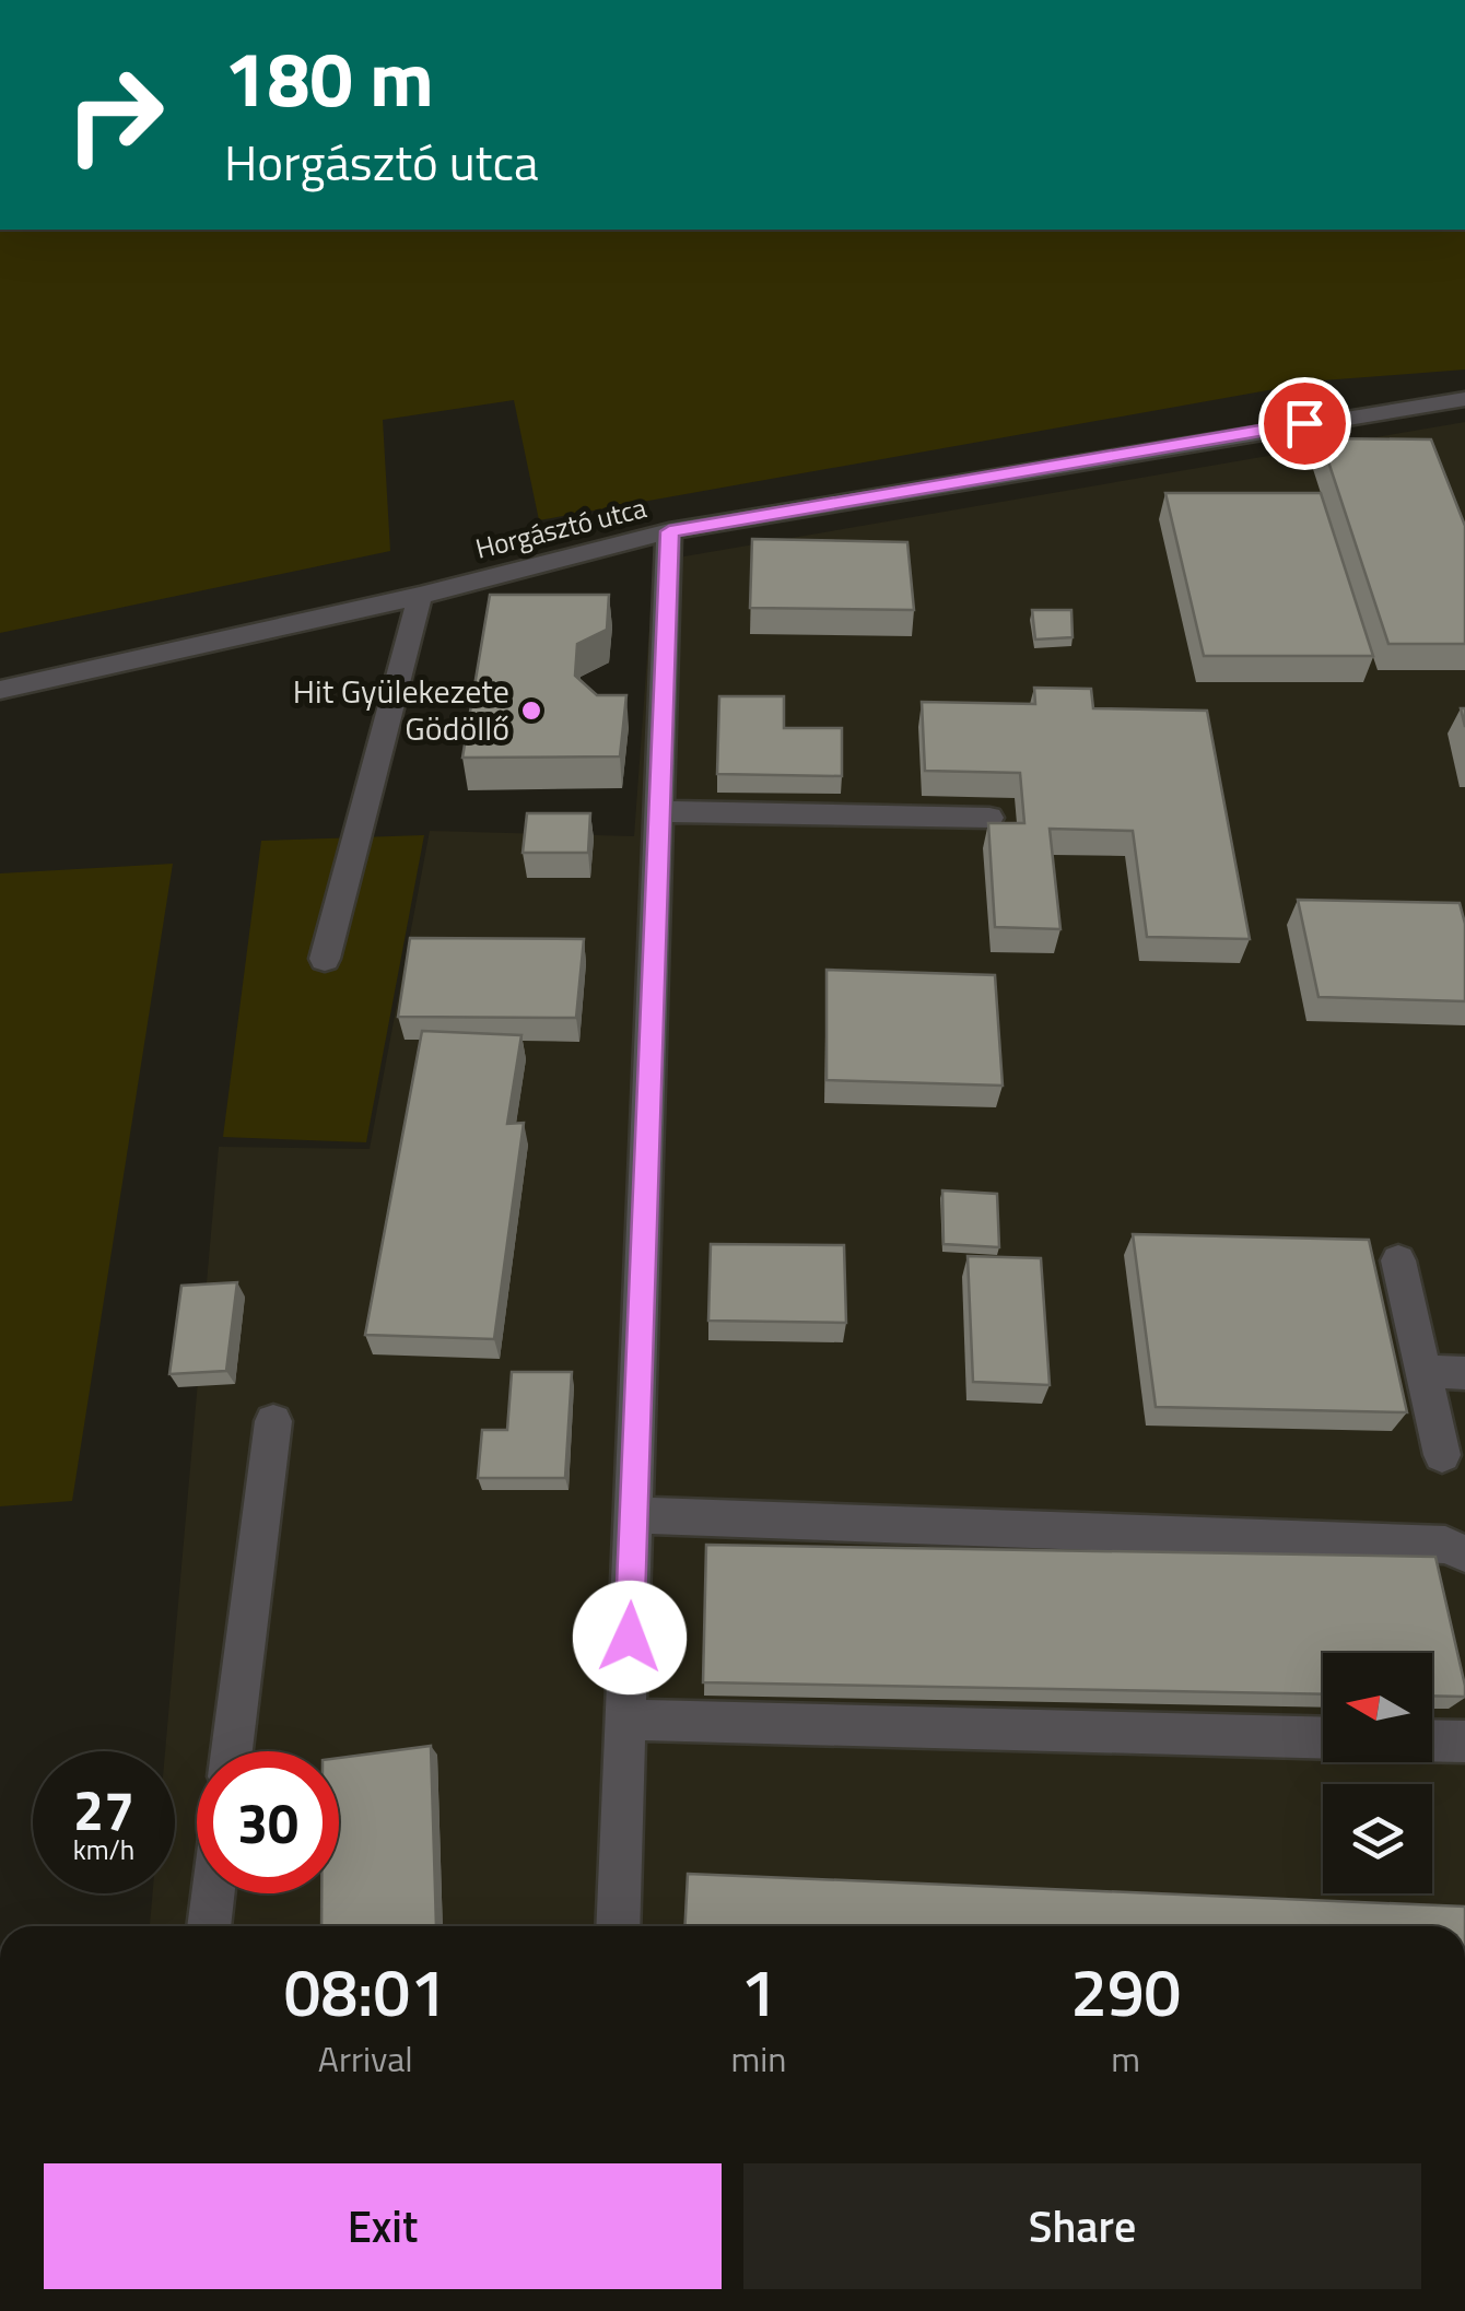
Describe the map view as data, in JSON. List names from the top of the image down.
{
  "streets": {
    "street": ["Horgásztó utca"]
  },
  "places": ["Hit Gyülekezete Gödöllő"],
  "north": "left",
  "page": {
    "turn": ["180 m", "Horgásztó utca"],
    "speed": "27 km/h",
    "limit": "30",
    "eta": [
      "08:01",
      "Arrival",
      "1",
      "min",
      "290",
      "m"
    ],
    "buttons": ["Exit", "Share"]
  }
}
